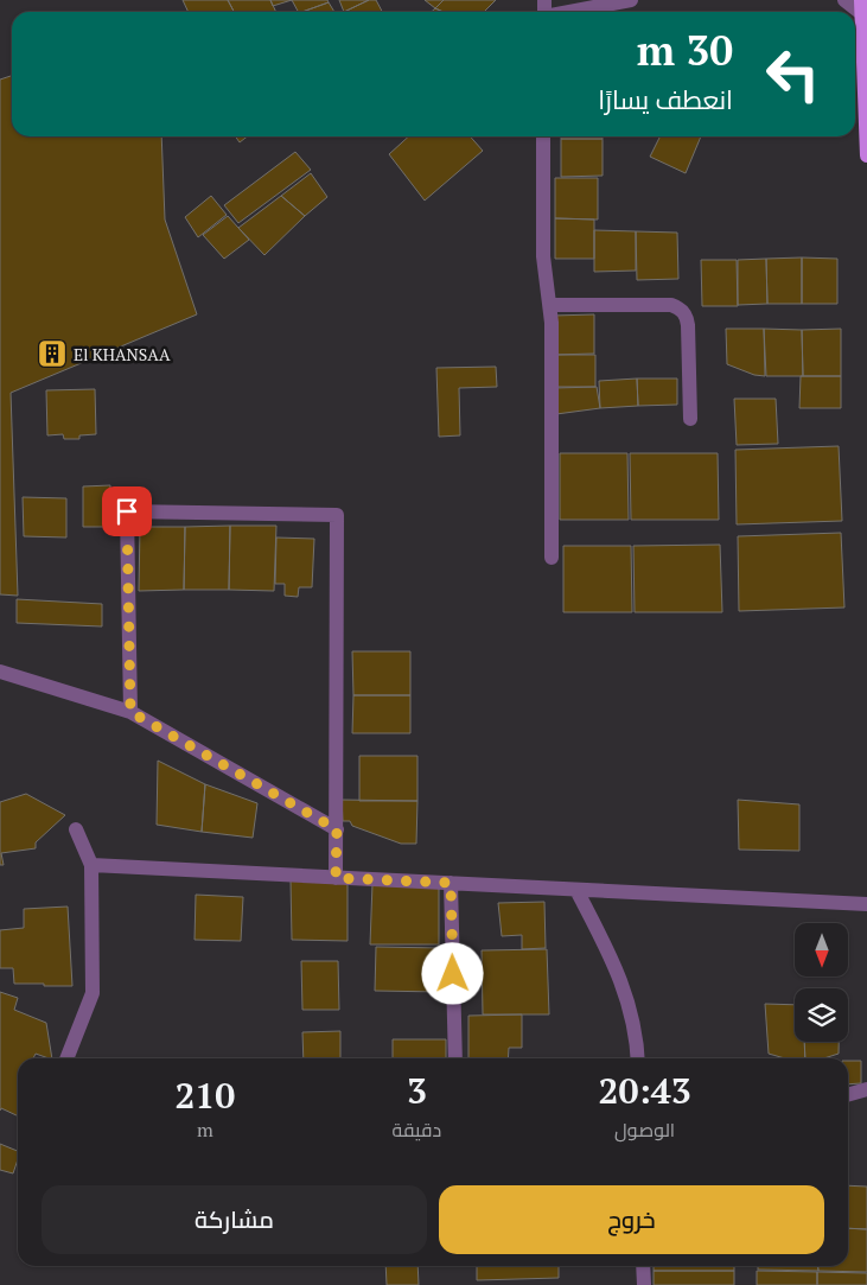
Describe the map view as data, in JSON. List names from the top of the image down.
{
  "places": {
    "building": ["El KHANSAA"]
  },
  "north": "bottom",
  "page": {
    "turn": ["30 m", "انعطف يسارًا"],
    "eta": [
      "20:43",
      "الوصول",
      "3",
      "دقيقة",
      "210",
      "m"
    ],
    "buttons": ["خروج", "مشاركة"]
  }
}
